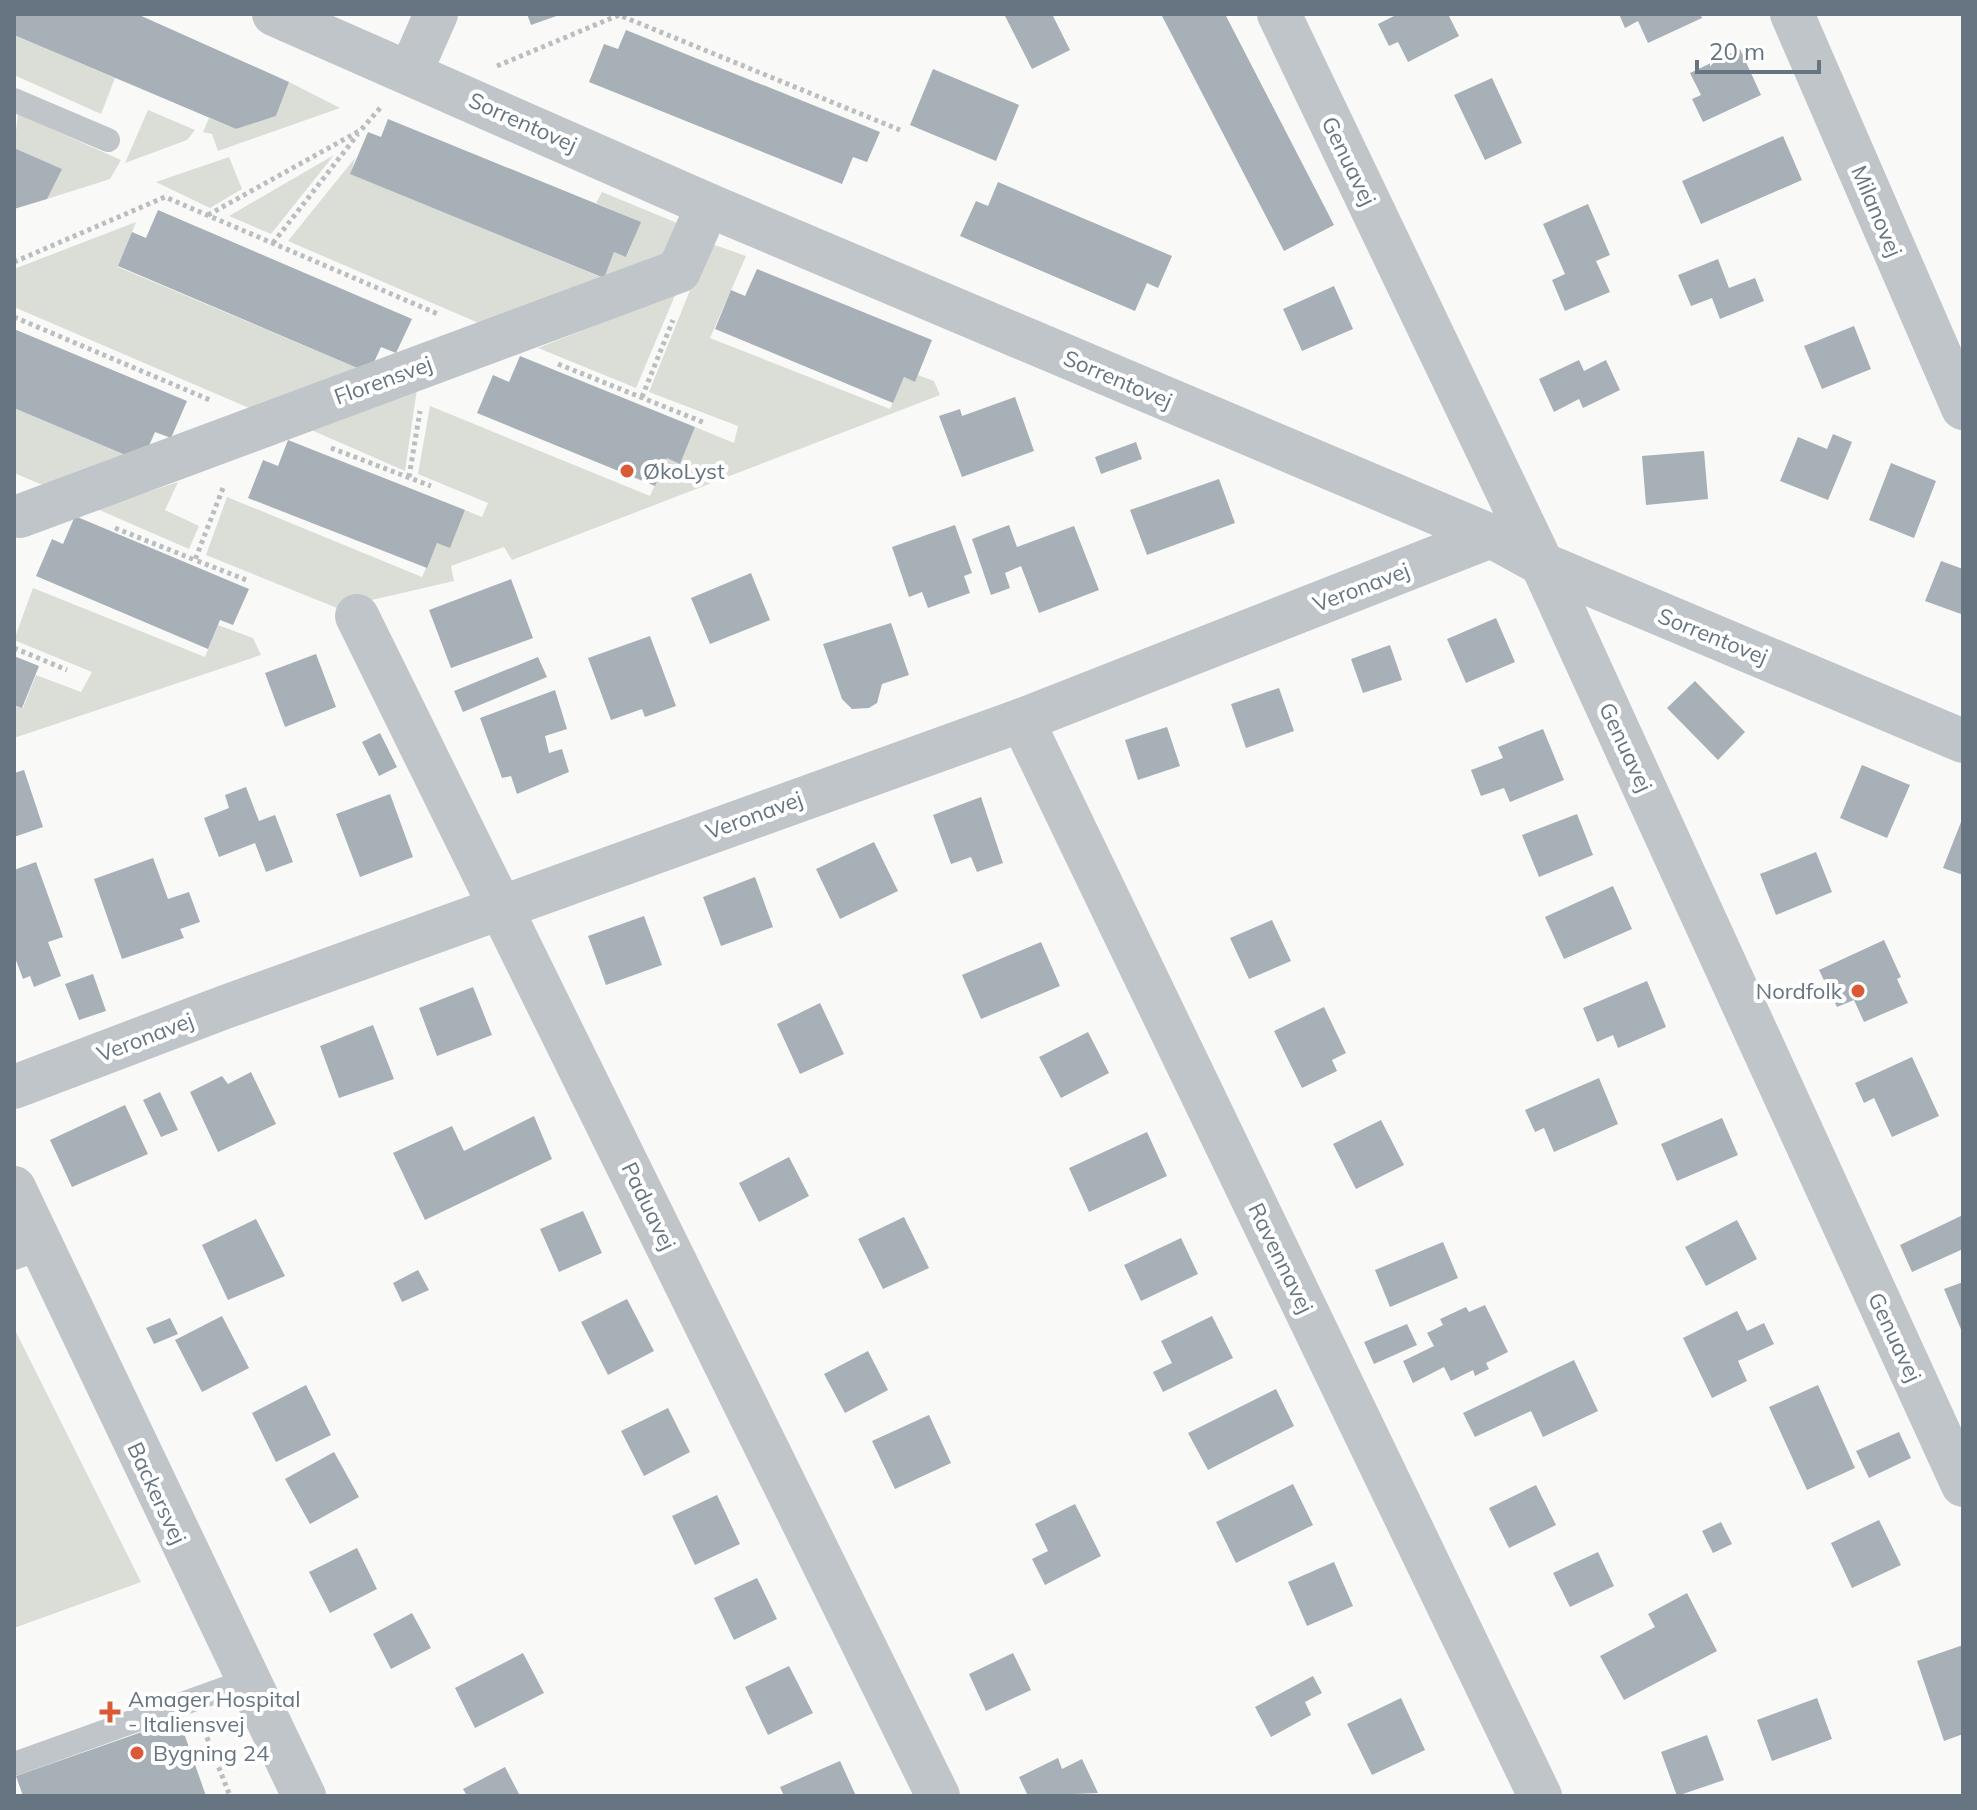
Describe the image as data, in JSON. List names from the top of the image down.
{
  "streets": {
    "street": [
      "Sorrentovej",
      "Genuavej",
      "Milanovej",
      "Florensvej",
      "Veronavej",
      "Paduavej",
      "Ravennavej",
      "Backersvej"
    ]
  },
  "crossings": [
    ["Sorrentovej", "Genuavej"],
    ["Sorrentovej", "Veronavej"],
    ["Veronavej", "Paduavej"],
    ["Veronavej", "Ravennavej"]
  ],
  "places": {
    "other": ["ØkoLyst", "Nordfolk", "Bygning 24"],
    "health": ["Amager Hospital - Italiensvej"]
  },
  "scale_bar": "20 m"
}
